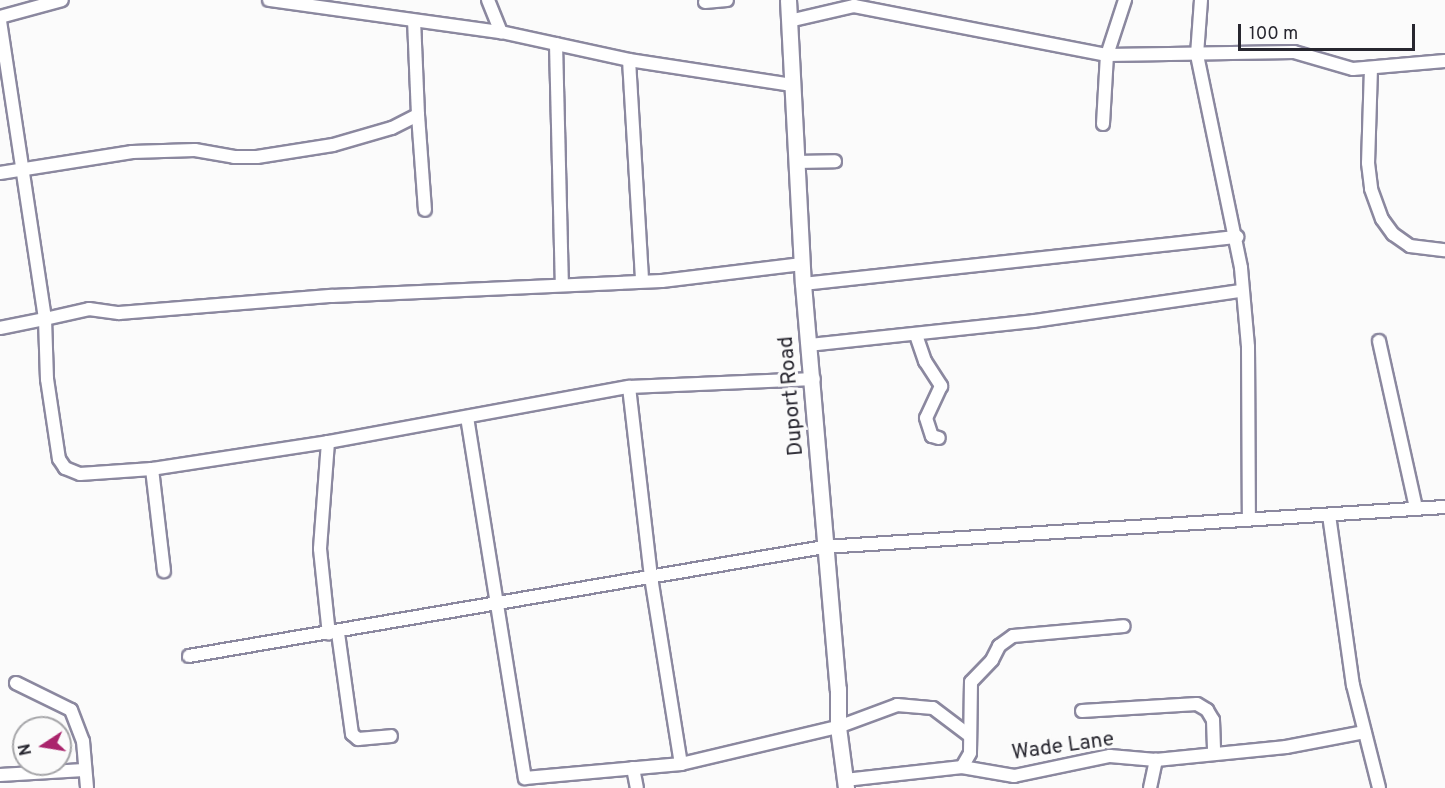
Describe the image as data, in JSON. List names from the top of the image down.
{
  "streets": {
    "street": ["Duport Road", "Wade Lane"]
  },
  "crossings": [
    ["Duport Road", "Wade Lane"]
  ],
  "scale_bar": "100 m",
  "north": "left"
}
